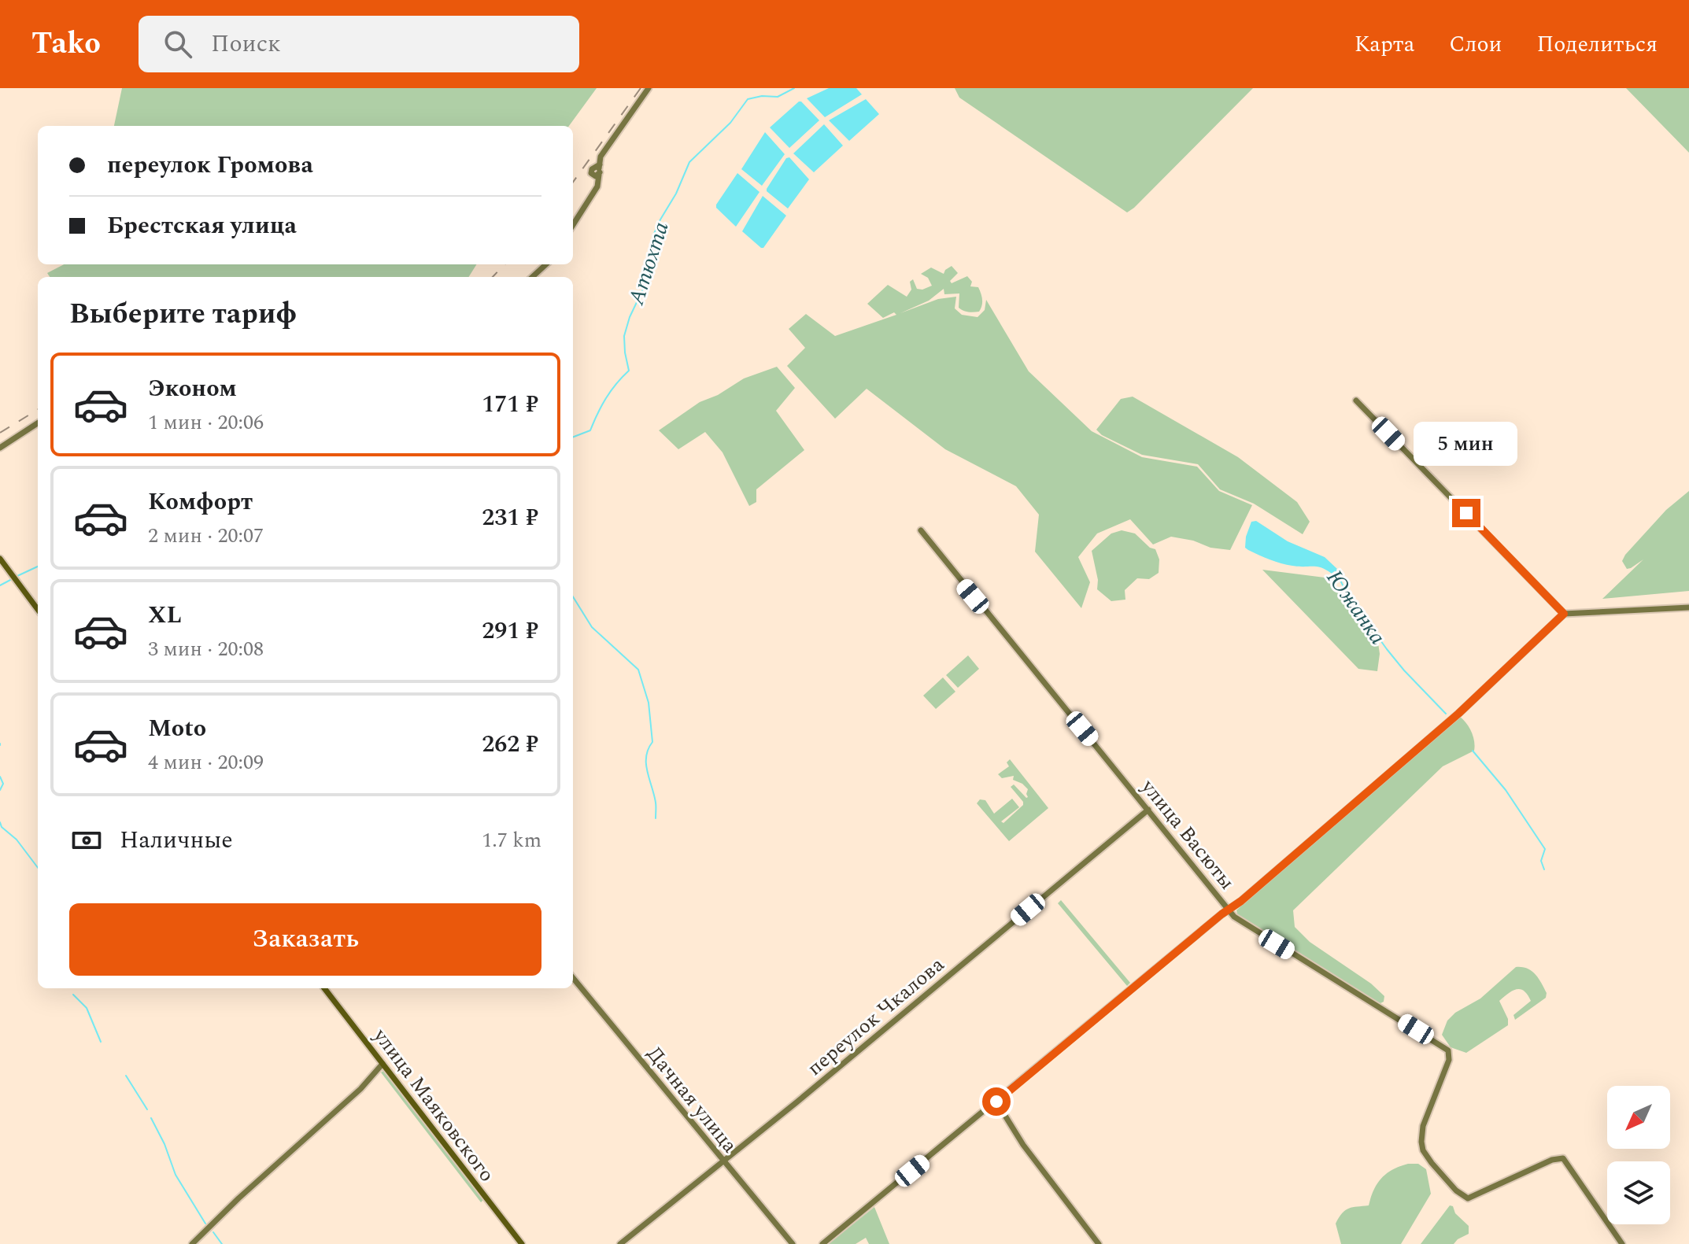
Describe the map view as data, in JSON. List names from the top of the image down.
{
  "streets": {
    "main road": ["улица Маяковского"],
    "street": ["улица Васюты", "переулок Чкалова", "Дачная улица"]
  },
  "crossings": [
    ["улица Васюты", "переулок Чкалова"],
    ["переулок Чкалова", "Дачная улица"]
  ],
  "water": ["Атюхта", "Южанка"],
  "north": "bottom left",
  "page": {
    "header": "Tako",
    "search": "Поиск",
    "nav": ["Карта", "Слои", "Поделиться"],
    "banner": ["переулок Громова", "Брестская улица"],
    "heading": "Выберите тариф",
    "list": [
      {
        "name": "Эконом",
        "note": "1 мин · 20:06",
        "value": "171 ₽"
      },
      {
        "name": "Комфорт",
        "note": "2 мин · 20:07",
        "value": "231 ₽"
      },
      {
        "name": "XL",
        "note": "3 мин · 20:08",
        "value": "291 ₽"
      },
      {
        "name": "Moto",
        "note": "4 мин · 20:09",
        "value": "262 ₽"
      }
    ],
    "bubble": "5 мин",
    "pay": ["Наличные", "1.7 km"],
    "buttons": "Заказать"
  }
}
